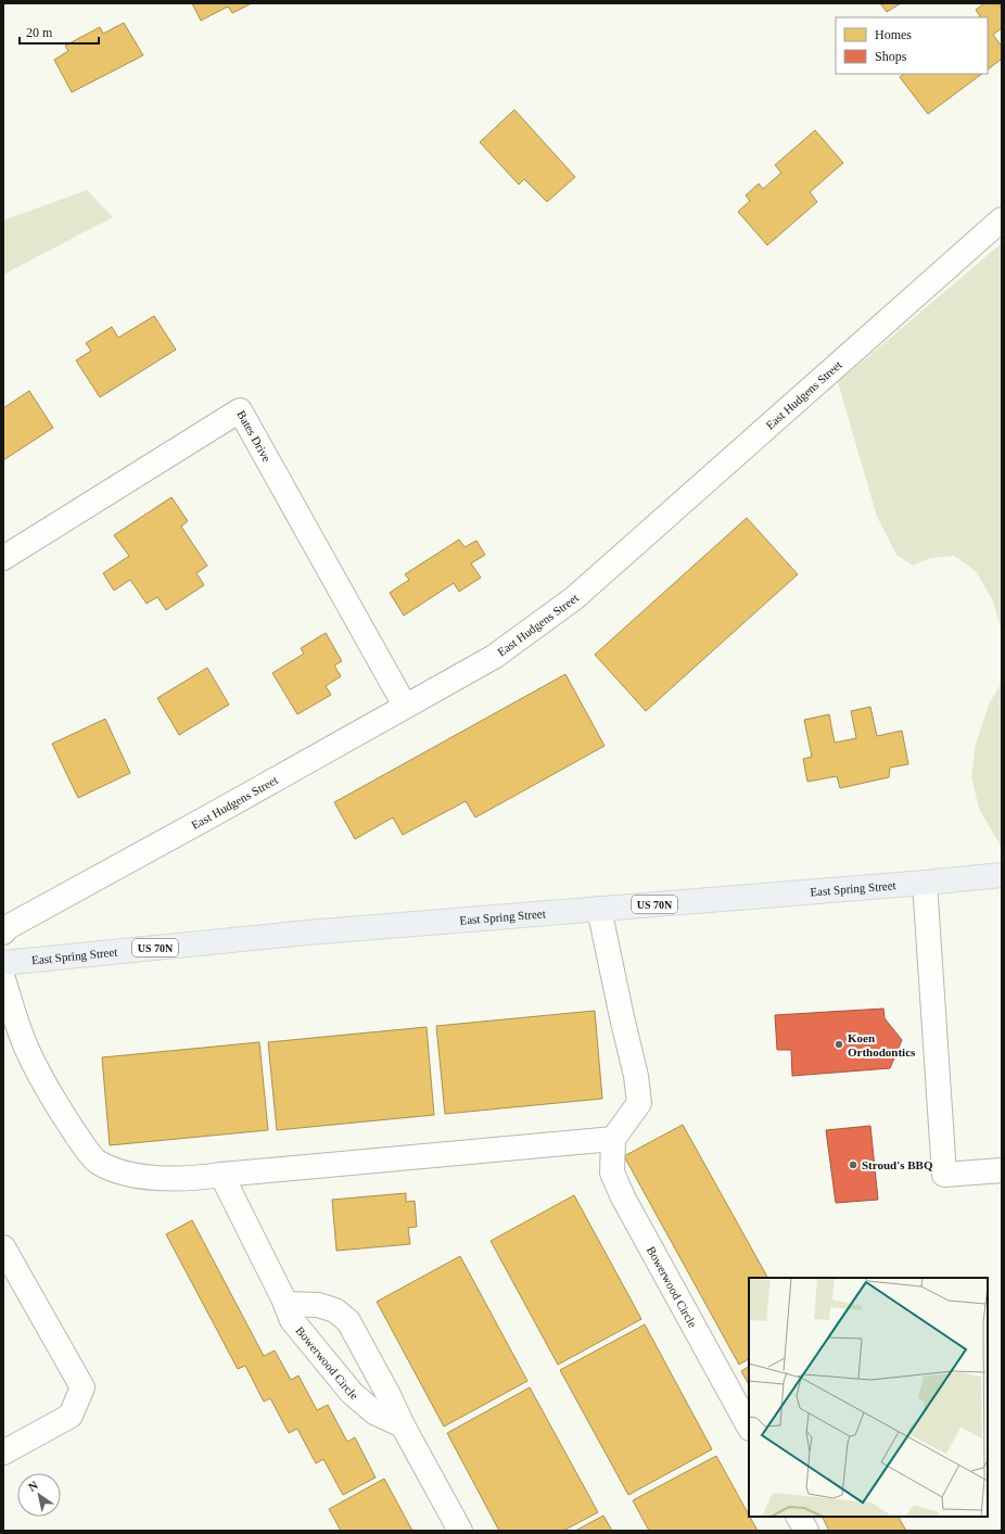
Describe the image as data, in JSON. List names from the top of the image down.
{
  "streets": {
    "main road": ["East Spring Street", "US 70N"],
    "street": ["East Hudgens Street", "Bates Drive", "Bowerwood Circle"]
  },
  "crossings": [
    ["East Hudgens Street", "Bates Drive"]
  ],
  "places": ["Koen Orthodontics", "Stroud's BBQ"],
  "legend": ["Homes", "Shops"],
  "scale_bar": "20 m",
  "north": "top left"
}
